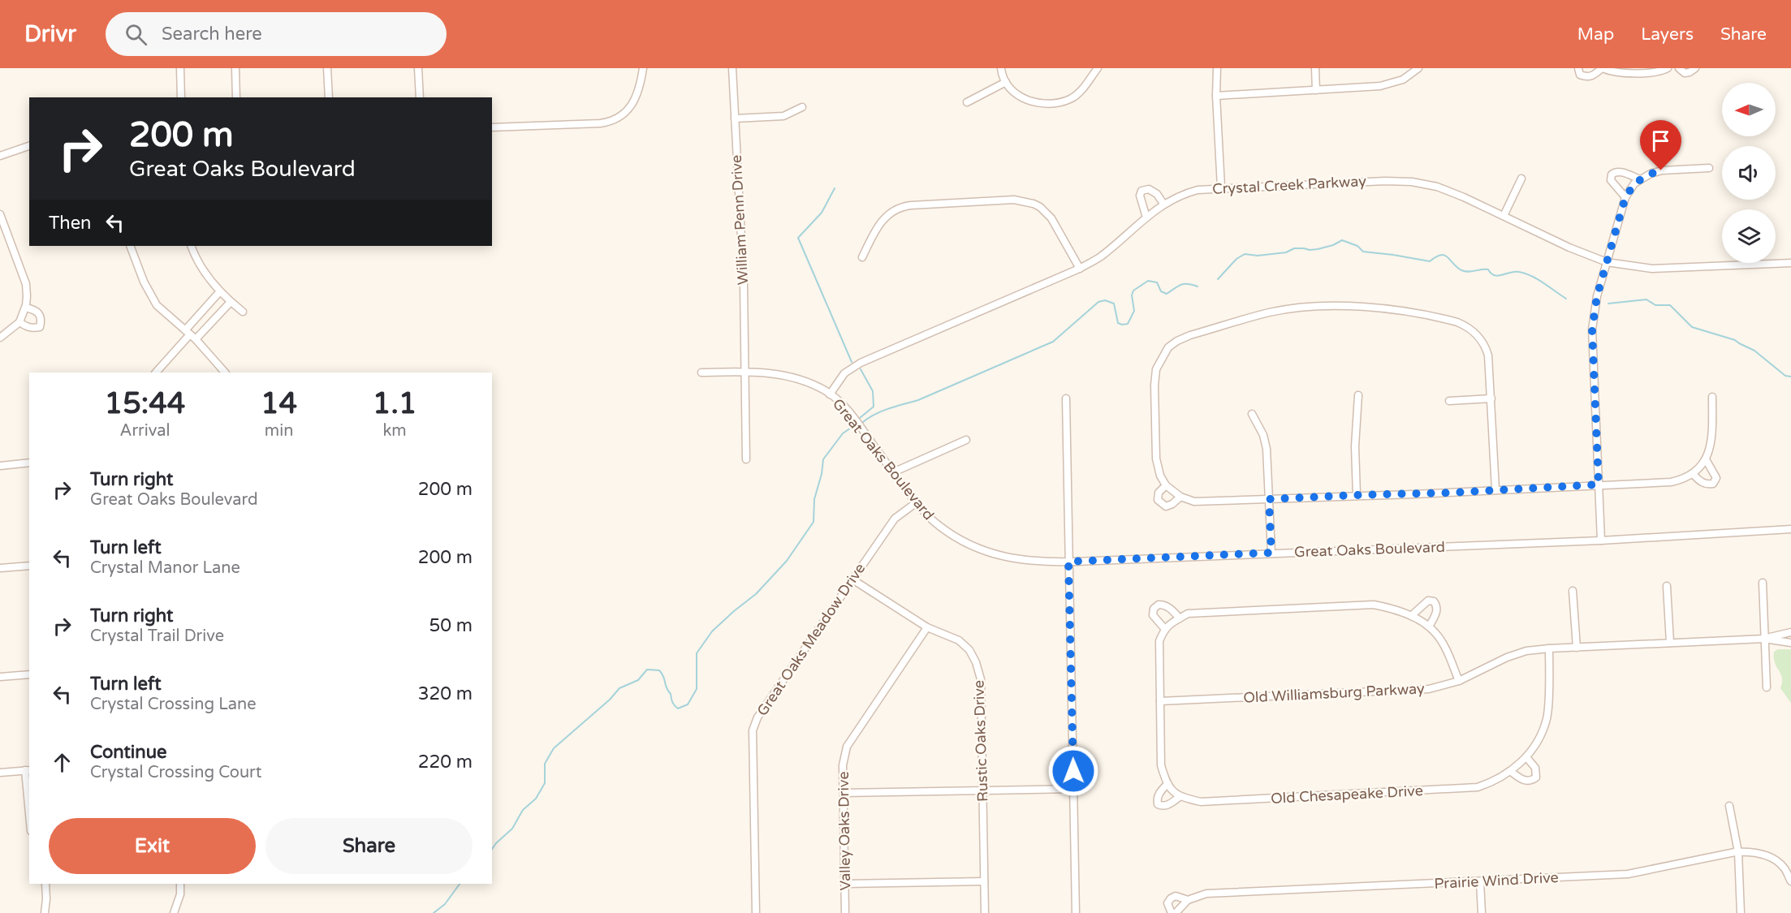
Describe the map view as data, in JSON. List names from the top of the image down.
{
  "streets": {
    "street": [
      "Crystal Creek Parkway",
      "William Penn Drive",
      "Great Oaks Boulevard",
      "Great Oaks Meadow Drive",
      "Old Williamsburg Parkway",
      "Rustic Oaks Drive",
      "Old Chesapeake Drive",
      "Valley Oaks Drive",
      "Prairie Wind Drive"
    ]
  },
  "crossings": [
    ["Crystal Creek Parkway", "Great Oaks Boulevard"],
    ["William Penn Drive", "Great Oaks Boulevard"],
    ["Great Oaks Boulevard", "Great Oaks Meadow Drive"],
    ["Great Oaks Meadow Drive", "Rustic Oaks Drive"],
    ["Old Williamsburg Parkway", "Old Chesapeake Drive"],
    ["Rustic Oaks Drive", "Valley Oaks Drive"]
  ],
  "north": "left",
  "page": {
    "header": "Drivr",
    "search": "Search here",
    "nav": ["Map", "Layers", "Share"],
    "turn": ["200 m", "Great Oaks Boulevard"],
    "then": "Then",
    "eta": [
      "15:44",
      "Arrival",
      "14",
      "min",
      "1.1",
      "km"
    ],
    "list": [
      {
        "name": "Turn right",
        "note": "Great Oaks Boulevard",
        "value": "200 m"
      },
      {
        "name": "Turn left",
        "note": "Crystal Manor Lane",
        "value": "200 m"
      },
      {
        "name": "Turn right",
        "note": "Crystal Trail Drive",
        "value": "50 m"
      },
      {
        "name": "Turn left",
        "note": "Crystal Crossing Lane",
        "value": "320 m"
      },
      {
        "name": "Continue",
        "note": "Crystal Crossing Court",
        "value": "220 m"
      }
    ],
    "buttons": ["Exit", "Share"]
  }
}
